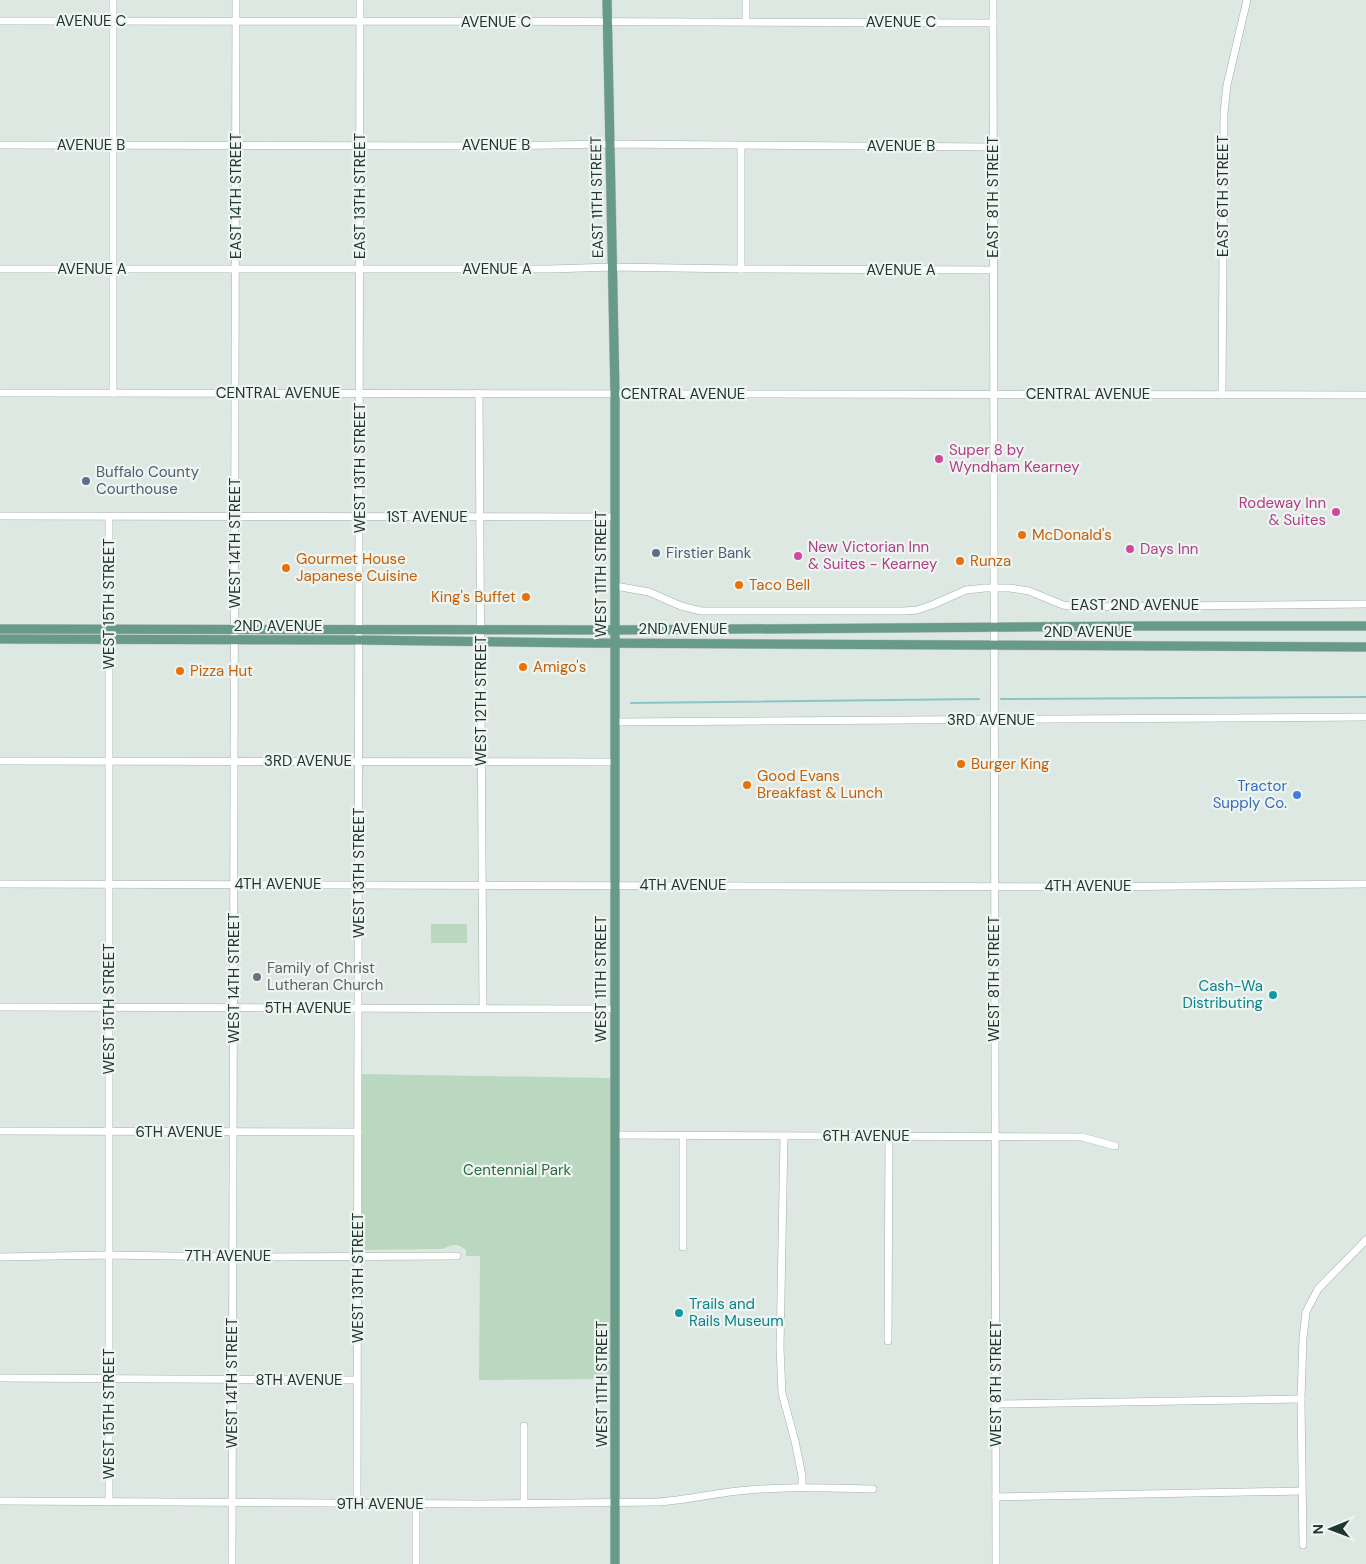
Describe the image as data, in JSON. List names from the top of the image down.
{
  "streets": {
    "main road": ["EAST 11TH STREET", "WEST 11TH STREET", "2ND AVENUE"],
    "street": [
      "AVENUE C",
      "AVENUE B",
      "EAST 14TH STREET",
      "EAST 13TH STREET",
      "EAST 6TH STREET",
      "EAST 8TH STREET",
      "AVENUE A",
      "CENTRAL AVENUE",
      "WEST 13TH STREET",
      "1ST AVENUE",
      "WEST 14TH STREET",
      "WEST 15TH STREET",
      "EAST 2ND AVENUE",
      "WEST 12TH STREET",
      "3RD AVENUE",
      "4TH AVENUE",
      "WEST 8TH STREET",
      "5TH AVENUE",
      "6TH AVENUE",
      "7TH AVENUE",
      "8TH AVENUE",
      "9TH AVENUE"
    ]
  },
  "crossings": [
    ["AVENUE C", "EAST 14TH STREET"],
    ["AVENUE C", "EAST 13TH STREET"],
    ["AVENUE C", "EAST 11TH STREET"],
    ["AVENUE C", "EAST 8TH STREET"],
    ["AVENUE B", "EAST 14TH STREET"],
    ["AVENUE B", "EAST 13TH STREET"],
    ["AVENUE B", "EAST 11TH STREET"],
    ["AVENUE B", "EAST 8TH STREET"],
    ["EAST 14TH STREET", "AVENUE A"],
    ["EAST 14TH STREET", "CENTRAL AVENUE"],
    ["EAST 14TH STREET", "WEST 14TH STREET"],
    ["EAST 13TH STREET", "AVENUE A"],
    ["EAST 13TH STREET", "CENTRAL AVENUE"],
    ["EAST 13TH STREET", "WEST 13TH STREET"],
    ["EAST 6TH STREET", "CENTRAL AVENUE"],
    ["EAST 11TH STREET", "AVENUE A"],
    ["EAST 11TH STREET", "CENTRAL AVENUE"],
    ["EAST 11TH STREET", "WEST 11TH STREET"],
    ["EAST 8TH STREET", "AVENUE A"],
    ["EAST 8TH STREET", "CENTRAL AVENUE"],
    ["EAST 8TH STREET", "WEST 8TH STREET"],
    ["CENTRAL AVENUE", "WEST 13TH STREET"],
    ["CENTRAL AVENUE", "WEST 14TH STREET"],
    ["CENTRAL AVENUE", "WEST 11TH STREET"],
    ["CENTRAL AVENUE", "WEST 12TH STREET"],
    ["CENTRAL AVENUE", "WEST 8TH STREET"],
    ["WEST 13TH STREET", "1ST AVENUE"],
    ["WEST 13TH STREET", "2ND AVENUE"],
    ["WEST 13TH STREET", "3RD AVENUE"],
    ["WEST 13TH STREET", "4TH AVENUE"],
    ["WEST 13TH STREET", "5TH AVENUE"],
    ["WEST 13TH STREET", "6TH AVENUE"],
    ["WEST 13TH STREET", "7TH AVENUE"],
    ["WEST 13TH STREET", "8TH AVENUE"],
    ["WEST 13TH STREET", "9TH AVENUE"],
    ["1ST AVENUE", "WEST 14TH STREET"],
    ["1ST AVENUE", "WEST 11TH STREET"],
    ["1ST AVENUE", "WEST 15TH STREET"],
    ["1ST AVENUE", "WEST 12TH STREET"],
    ["WEST 14TH STREET", "2ND AVENUE"],
    ["WEST 14TH STREET", "3RD AVENUE"],
    ["WEST 14TH STREET", "4TH AVENUE"],
    ["WEST 14TH STREET", "5TH AVENUE"],
    ["WEST 14TH STREET", "6TH AVENUE"],
    ["WEST 14TH STREET", "7TH AVENUE"],
    ["WEST 14TH STREET", "8TH AVENUE"],
    ["WEST 14TH STREET", "9TH AVENUE"],
    ["WEST 11TH STREET", "EAST 2ND AVENUE"],
    ["WEST 11TH STREET", "2ND AVENUE"],
    ["WEST 11TH STREET", "3RD AVENUE"],
    ["WEST 11TH STREET", "4TH AVENUE"],
    ["WEST 11TH STREET", "5TH AVENUE"],
    ["WEST 11TH STREET", "6TH AVENUE"],
    ["WEST 11TH STREET", "9TH AVENUE"],
    ["WEST 15TH STREET", "2ND AVENUE"],
    ["WEST 15TH STREET", "3RD AVENUE"],
    ["WEST 15TH STREET", "4TH AVENUE"],
    ["WEST 15TH STREET", "5TH AVENUE"],
    ["WEST 15TH STREET", "6TH AVENUE"],
    ["WEST 15TH STREET", "7TH AVENUE"],
    ["WEST 15TH STREET", "8TH AVENUE"],
    ["WEST 15TH STREET", "9TH AVENUE"],
    ["EAST 2ND AVENUE", "WEST 8TH STREET"],
    ["2ND AVENUE", "WEST 12TH STREET"],
    ["2ND AVENUE", "WEST 8TH STREET"],
    ["WEST 12TH STREET", "3RD AVENUE"],
    ["WEST 12TH STREET", "4TH AVENUE"],
    ["WEST 12TH STREET", "5TH AVENUE"],
    ["3RD AVENUE", "WEST 8TH STREET"],
    ["4TH AVENUE", "WEST 8TH STREET"],
    ["WEST 8TH STREET", "6TH AVENUE"]
  ],
  "parks": ["Centennial Park"],
  "places": [
    "Super 8 by Wyndham Kearney",
    "Buffalo County Courthouse",
    "Rodeway Inn & Suites",
    "McDonald's",
    "Days Inn",
    "Firstier Bank",
    "New Victorian Inn & Suites - Kearney",
    "Runza",
    "Gourmet House Japanese Cuisine",
    "Taco Bell",
    "King's Buffet",
    "Amigo's",
    "Pizza Hut",
    "Burger King",
    "Good Evans Breakfast & Lunch",
    "Tractor Supply Co.",
    "Family of Christ Lutheran Church",
    "Cash-Wa Distributing",
    "Trails and Rails Museum"
  ],
  "north": "left"
}
